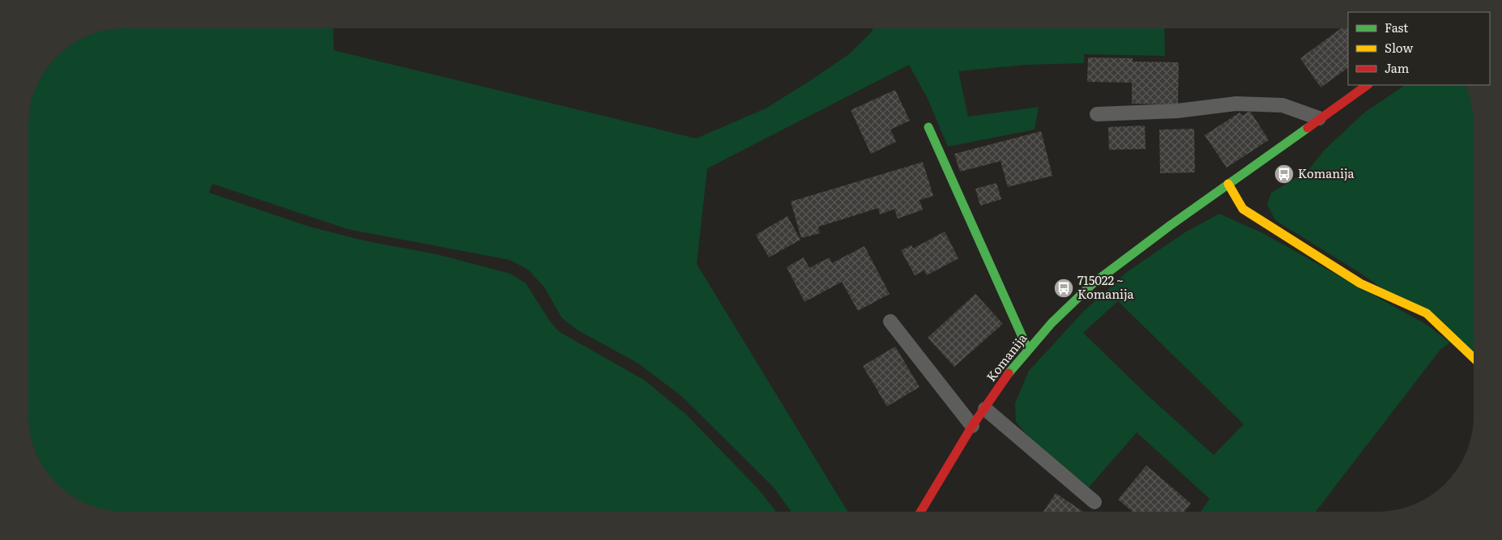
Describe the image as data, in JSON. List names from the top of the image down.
{
  "streets": {
    "street": ["Komanija"]
  },
  "places": {
    "bus stop": ["Komanija", "715022 ~ Komanija"]
  },
  "legend": ["Fast", "Slow", "Jam"]
}
